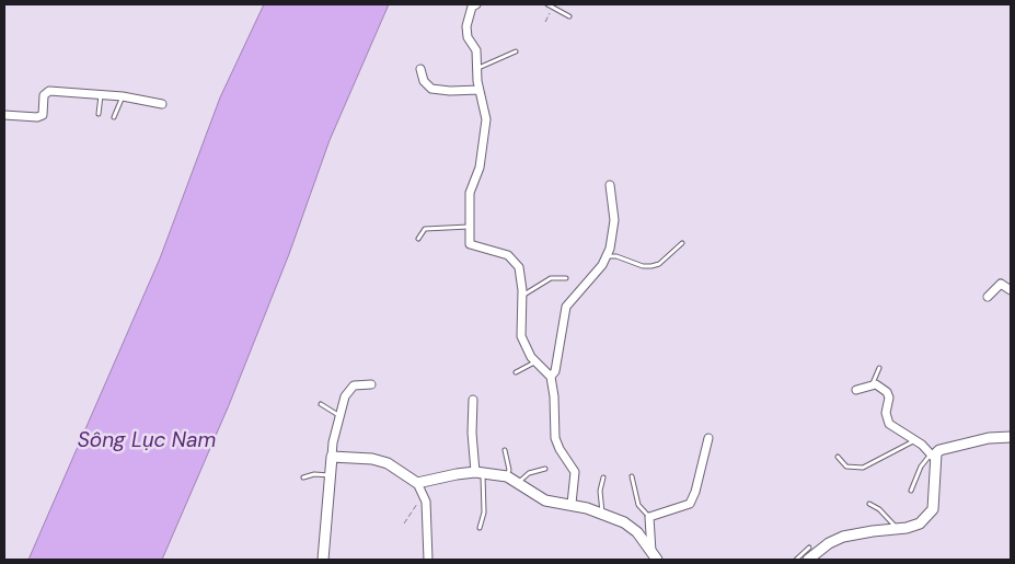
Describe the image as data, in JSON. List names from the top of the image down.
{
  "water": ["Sông Lục Nam"]
}
